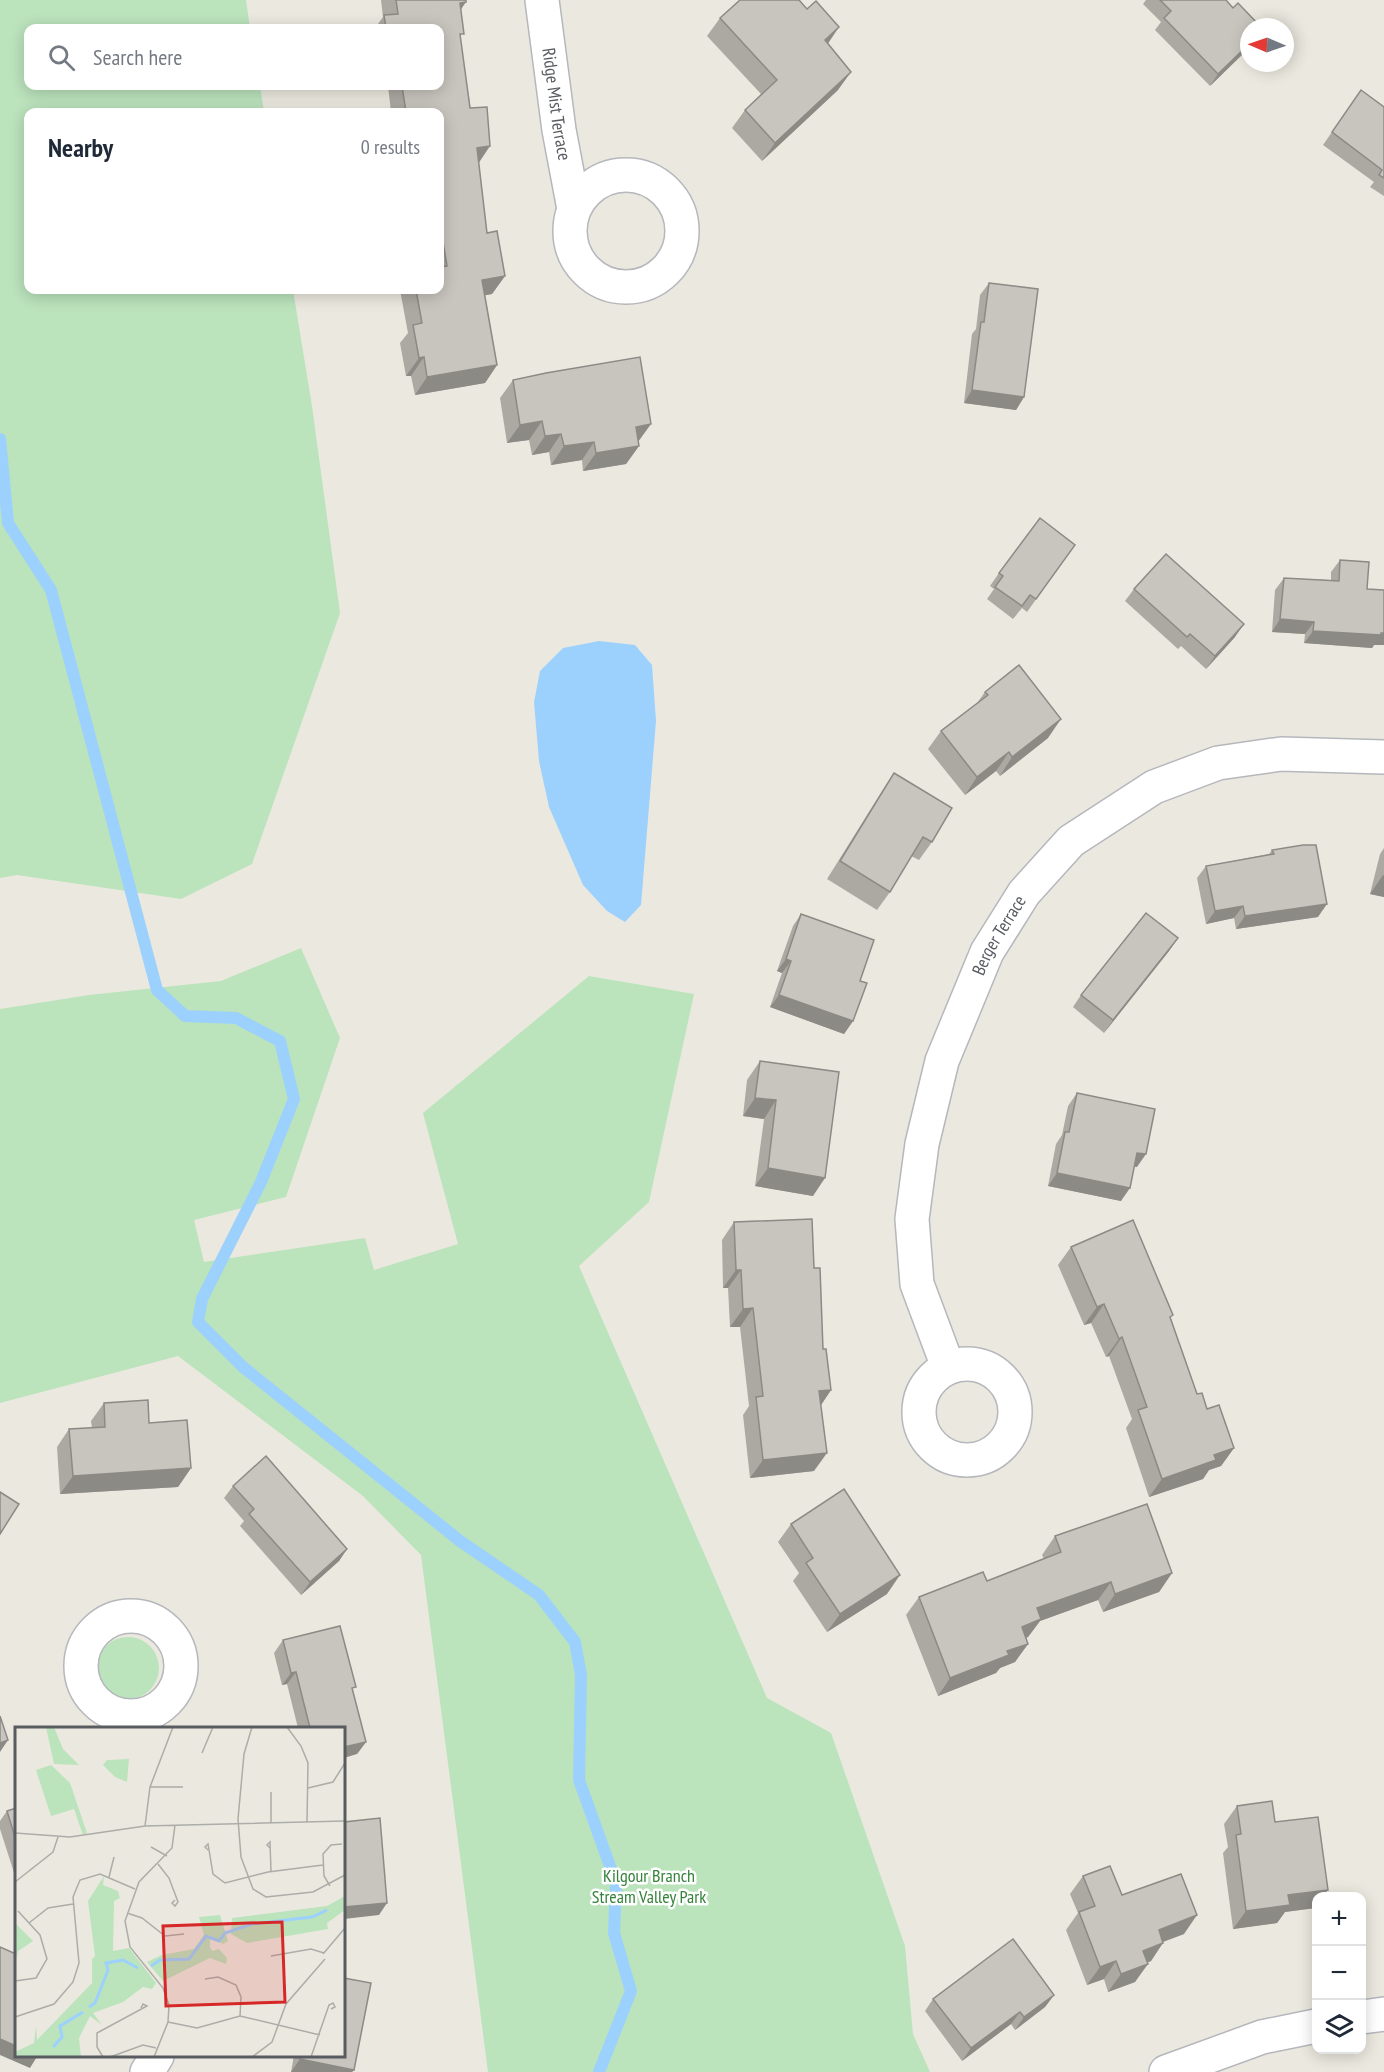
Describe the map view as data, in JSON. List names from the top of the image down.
{
  "streets": {
    "street": ["Ridge Mist Terrace", "Berger Terrace"]
  },
  "parks": ["Kilgour Branch Stream Valley Park"],
  "north": "left",
  "page": {
    "search": "Search here",
    "heading": ["Nearby", "0 results"],
    "map_buttons": ["+", "−"]
  }
}
